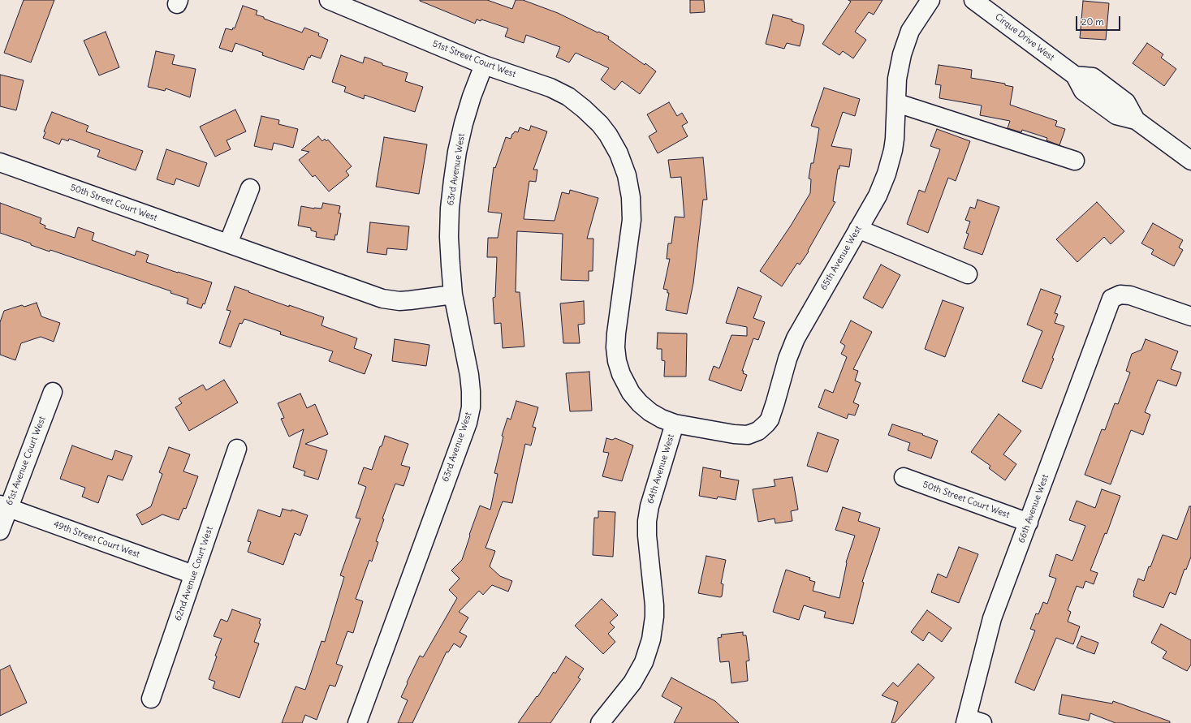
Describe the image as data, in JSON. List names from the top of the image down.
{
  "streets": {
    "street": [
      "Cirque Drive West",
      "51st Street Court West",
      "63rd Avenue West",
      "50th Street Court West",
      "65th Avenue West",
      "61st Avenue Court West",
      "64th Avenue West",
      "66th Avenue West",
      "49th Street Court West",
      "62nd Avenue Court West"
    ]
  },
  "crossings": [
    ["51st Street Court West", "63rd Avenue West"],
    ["51st Street Court West", "64th Avenue West"],
    ["63rd Avenue West", "50th Street Court West"],
    ["50th Street Court West", "66th Avenue West"],
    ["65th Avenue West", "64th Avenue West"],
    ["61st Avenue Court West", "49th Street Court West"],
    ["49th Street Court West", "62nd Avenue Court West"]
  ],
  "scale_bar": "20 m"
}
